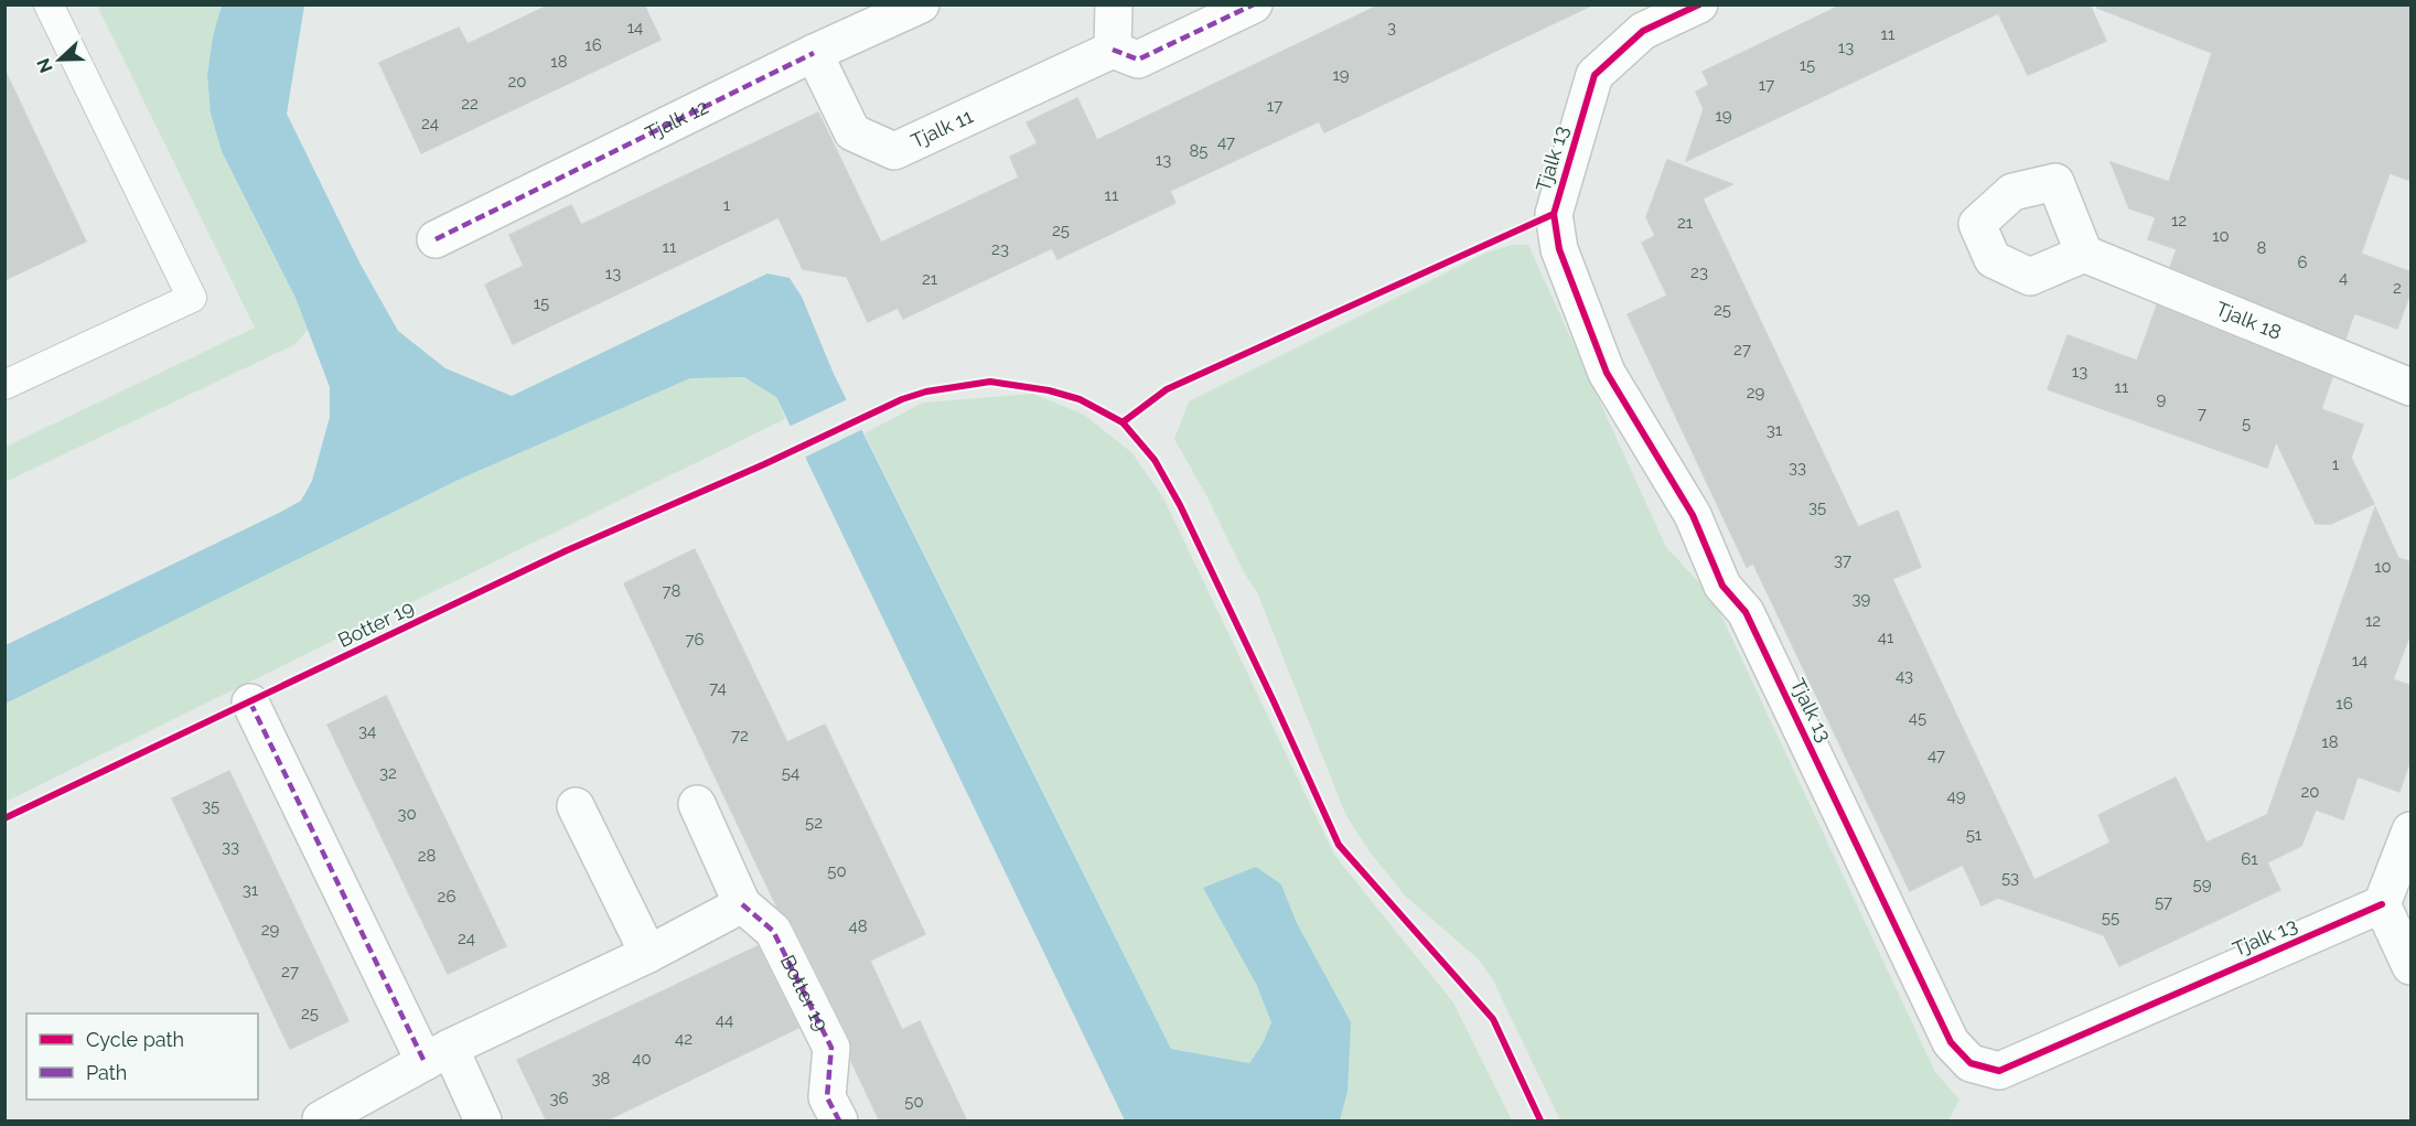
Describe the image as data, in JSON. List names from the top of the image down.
{
  "streets": {
    "street": [
      "Tjalk 12",
      "Tjalk 11",
      "Tjalk 13",
      "Tjalk 18",
      "Botter 19"
    ]
  },
  "crossings": [
    ["Tjalk 12", "Tjalk 11"]
  ],
  "house_numbers": [
    "14",
    "3",
    "11",
    "16",
    "13",
    "18",
    "15",
    "19",
    "20",
    "17",
    "22",
    "17",
    "19",
    "24",
    "47",
    "85",
    "13",
    "11",
    "1",
    "12",
    "21",
    "25",
    "10",
    "11",
    "8",
    "23",
    "6",
    "23",
    "13",
    "4",
    "21",
    "2",
    "15",
    "25",
    "27",
    "13",
    "11",
    "29",
    "9",
    "7",
    "5",
    "31",
    "1",
    "33",
    "35",
    "37",
    "10",
    "78",
    "39",
    "12",
    "41",
    "76",
    "14",
    "43",
    "74",
    "16",
    "45",
    "34",
    "72",
    "18",
    "47",
    "32",
    "54",
    "20",
    "49",
    "35",
    "30",
    "52",
    "51",
    "33",
    "28",
    "61",
    "50",
    "53",
    "59",
    "31",
    "26",
    "57",
    "55",
    "48",
    "29",
    "24",
    "27",
    "25",
    "44",
    "42",
    "40",
    "38",
    "36",
    "50"
  ],
  "legend": ["Cycle path", "Path"],
  "north": "left"
}
